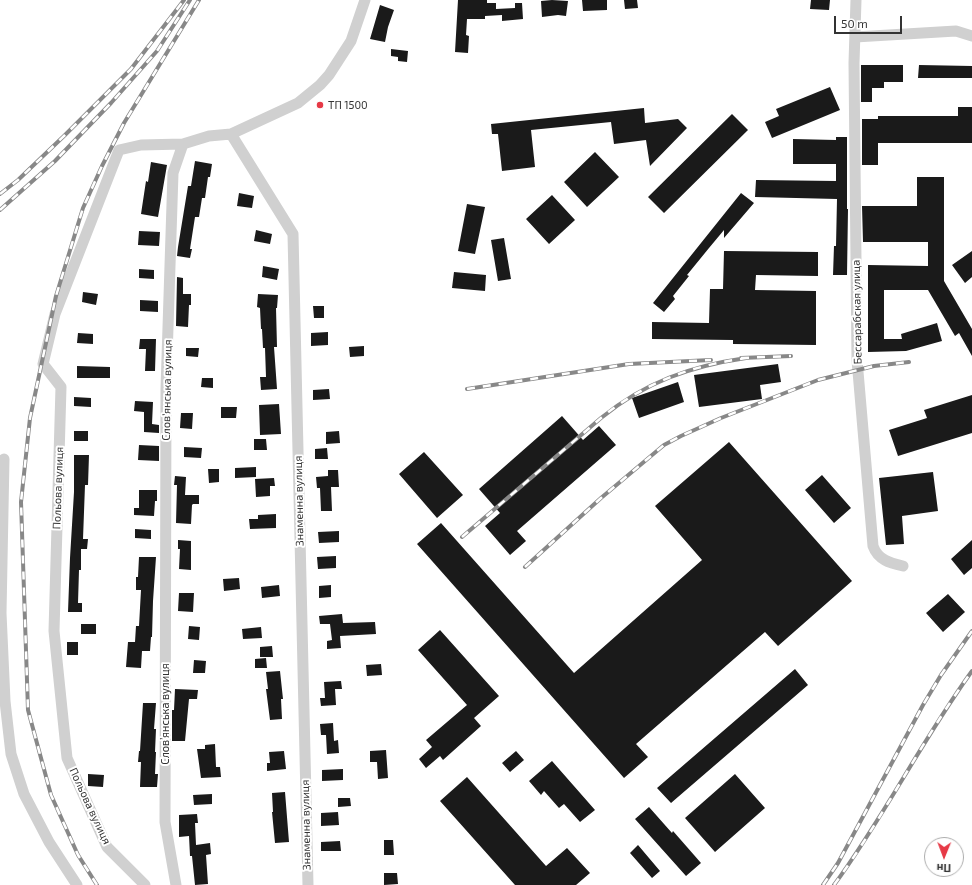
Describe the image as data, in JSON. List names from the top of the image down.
{
  "streets": {
    "street": [
      "Бессарабская улица",
      "Слов’янська вулиця",
      "Польова вулиця",
      "Знаменна вулиця"
    ]
  },
  "crossings": [
    ["Слов’янська вулиця", "Польова вулиця"]
  ],
  "places": ["ТП 1500"],
  "scale_bar": "50 m",
  "north": "bottom"
}
